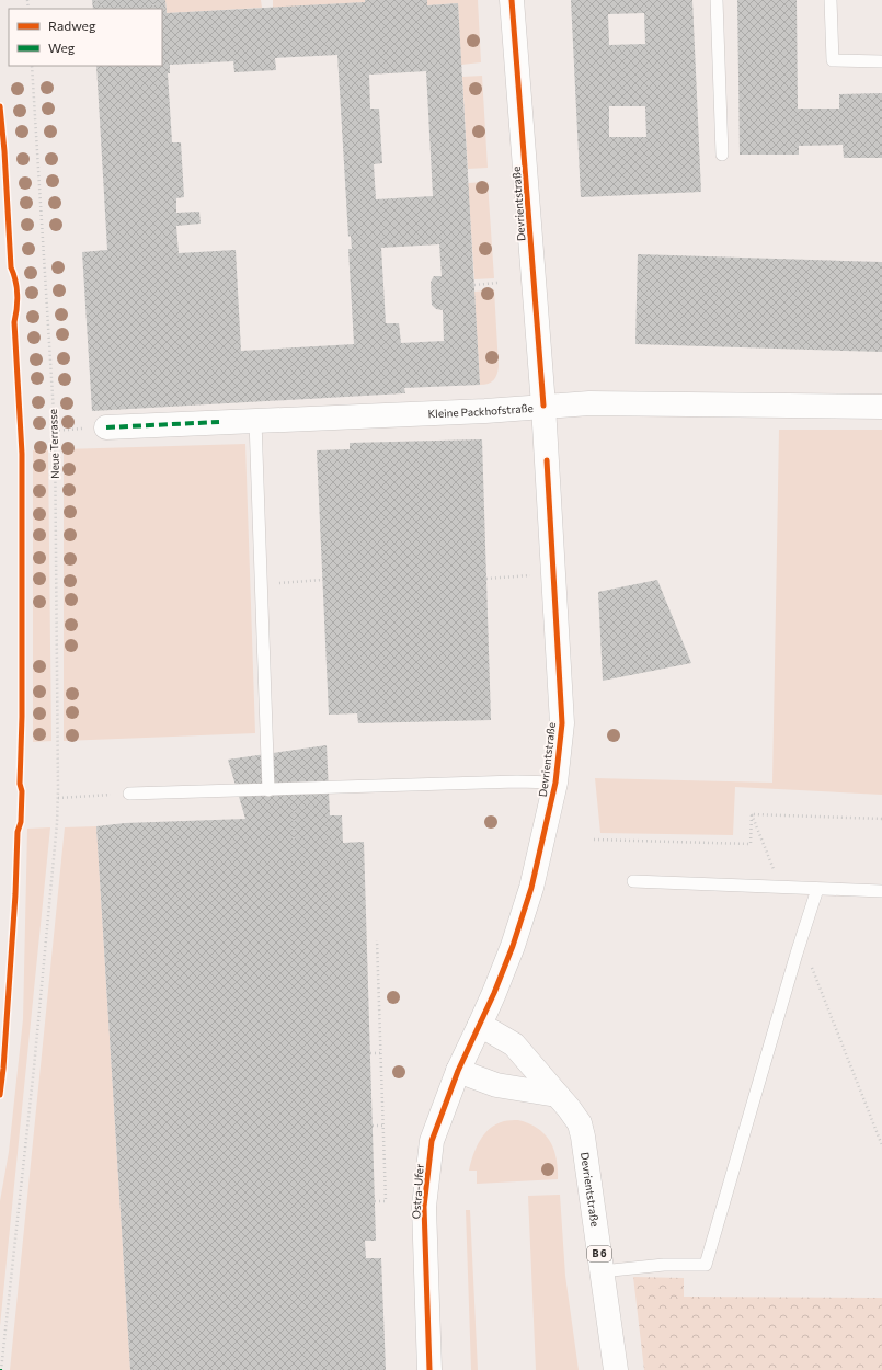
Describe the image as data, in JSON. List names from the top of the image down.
{
  "streets": {
    "main road": [
      "Devrientstraße",
      "Kleine Packhofstraße",
      "Ostra-Ufer",
      "B 6"
    ],
    "path": ["Neue Terrasse"]
  },
  "crossings": [
    ["Devrientstraße", "Kleine Packhofstraße"],
    ["Devrientstraße", "Ostra-Ufer"]
  ],
  "legend": ["Radweg", "Weg"]
}
